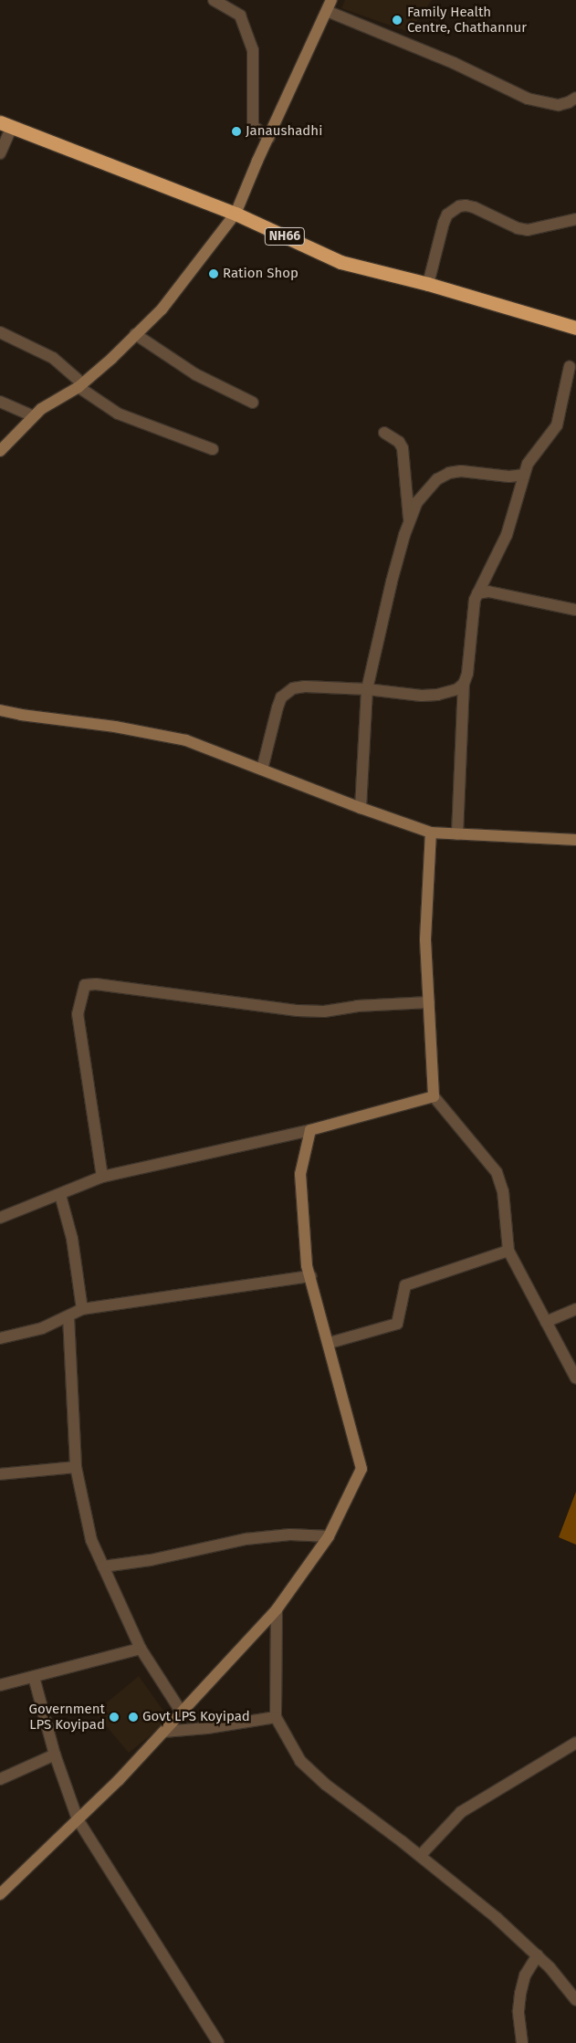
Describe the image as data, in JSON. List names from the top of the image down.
{
  "streets": {
    "highway": ["NH66"]
  },
  "places": [
    "Family Health Centre, Chathannur",
    "Janaushadhi",
    "Ration Shop",
    "Government LPS Koyipad",
    "Govt LPS Koyipad"
  ]
}
